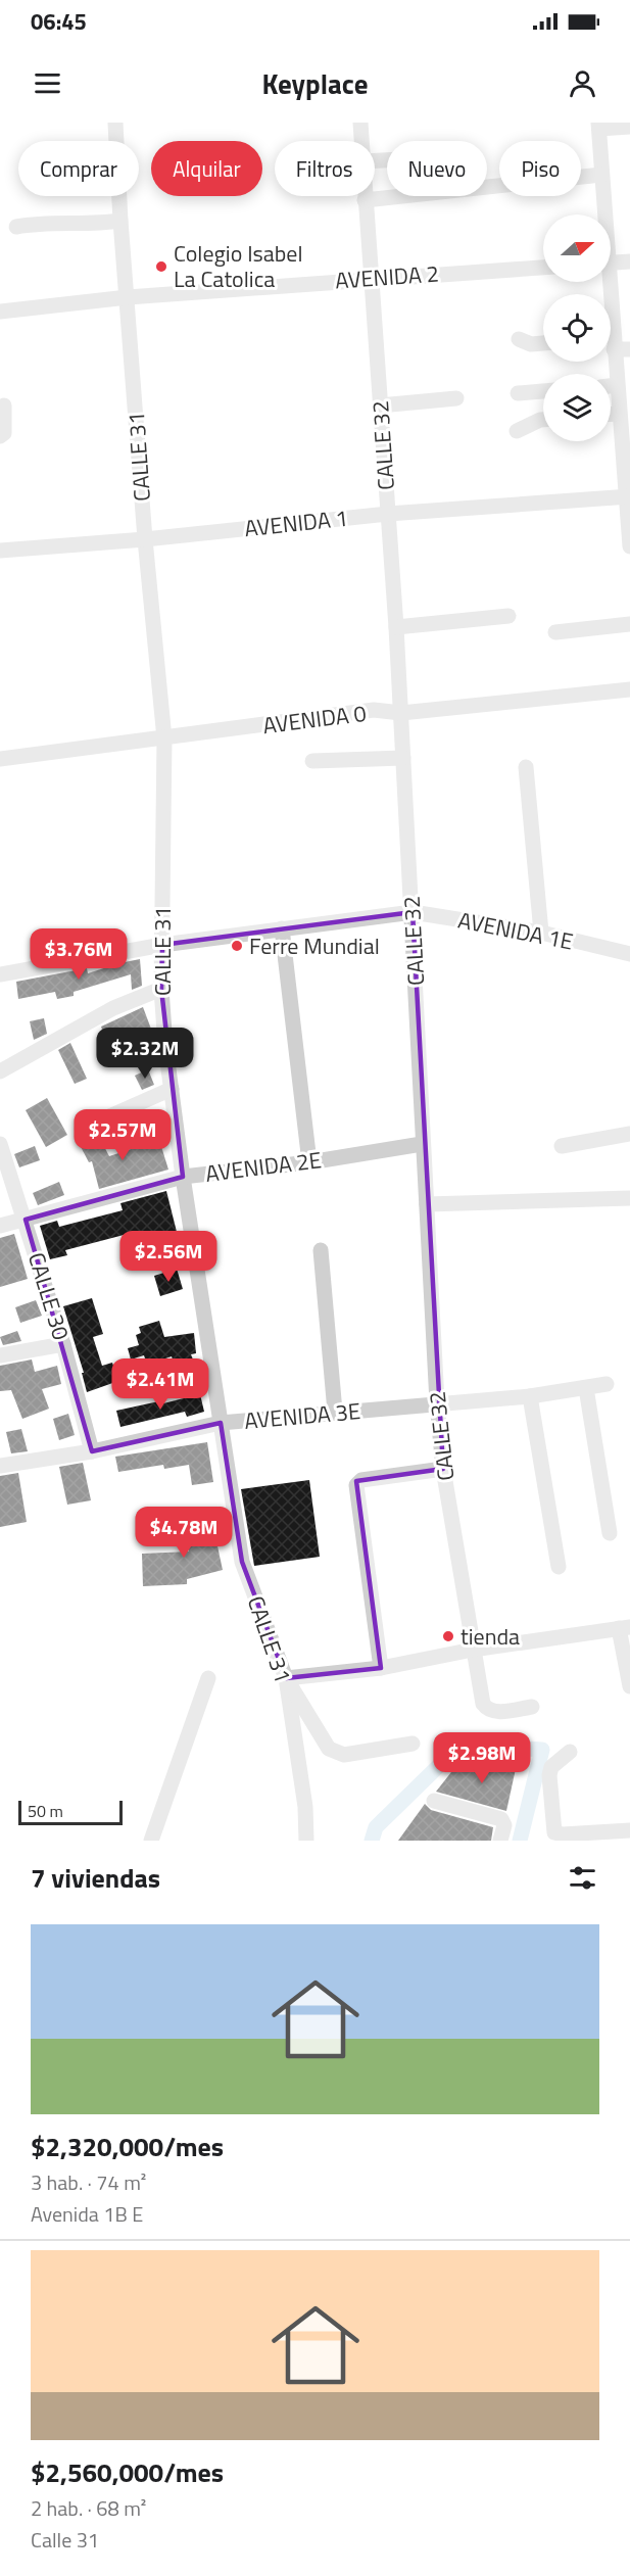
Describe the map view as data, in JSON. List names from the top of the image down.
{
  "streets": {
    "street": [
      "AVENIDA 2",
      "CALLE 32",
      "CALLE 31",
      "AVENIDA 1",
      "AVENIDA 0",
      "AVENIDA 1E",
      "AVENIDA 2E",
      "CALLE 30",
      "AVENIDA 3E"
    ]
  },
  "crossings": [
    ["AVENIDA 2", "CALLE 32"],
    ["AVENIDA 2", "CALLE 31"],
    ["CALLE 32", "AVENIDA 1"],
    ["CALLE 32", "AVENIDA 0"],
    ["CALLE 32", "AVENIDA 1E"],
    ["CALLE 32", "AVENIDA 2E"],
    ["CALLE 32", "AVENIDA 3E"],
    ["CALLE 31", "AVENIDA 1"],
    ["CALLE 31", "AVENIDA 0"],
    ["CALLE 31", "AVENIDA 1E"],
    ["CALLE 31", "AVENIDA 2E"],
    ["CALLE 31", "AVENIDA 3E"],
    ["AVENIDA 2E", "CALLE 30"],
    ["CALLE 30", "AVENIDA 3E"]
  ],
  "places": ["Colegio Isabel La Catolica", "Ferre Mundial", "tienda"],
  "scale_bar": "50 m",
  "north": "right",
  "page": {
    "status": "06:45",
    "header": "Keyplace",
    "chip": [
      "Comprar",
      "Alquilar",
      "Filtros",
      "Nuevo",
      "Piso"
    ],
    "price": [
      "$3.76M",
      "$2.32M",
      "$2.57M",
      "$2.56M",
      "$2.41M",
      "$4.78M",
      "$2.98M"
    ],
    "scale": "50 m",
    "heading": "7 viviendas",
    "list": [
      {
        "name": "$2,320,000/mes",
        "note": "3 hab. · 74 m² · Avenida 1B E"
      },
      {
        "name": "$2,560,000/mes",
        "note": "2 hab. · 68 m² · Calle 31"
      }
    ]
  }
}
